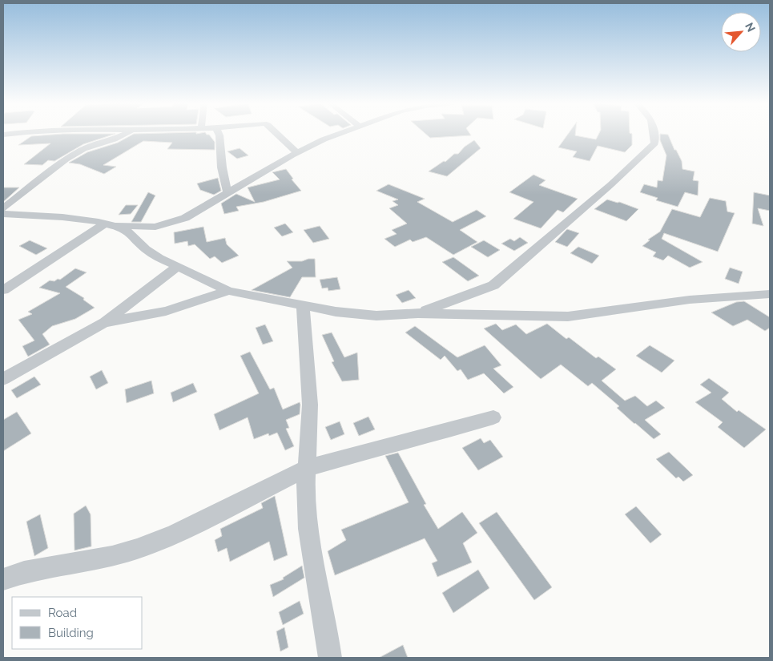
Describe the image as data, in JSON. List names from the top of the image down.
{
  "legend": ["Road", "Building"],
  "north": "top right"
}
